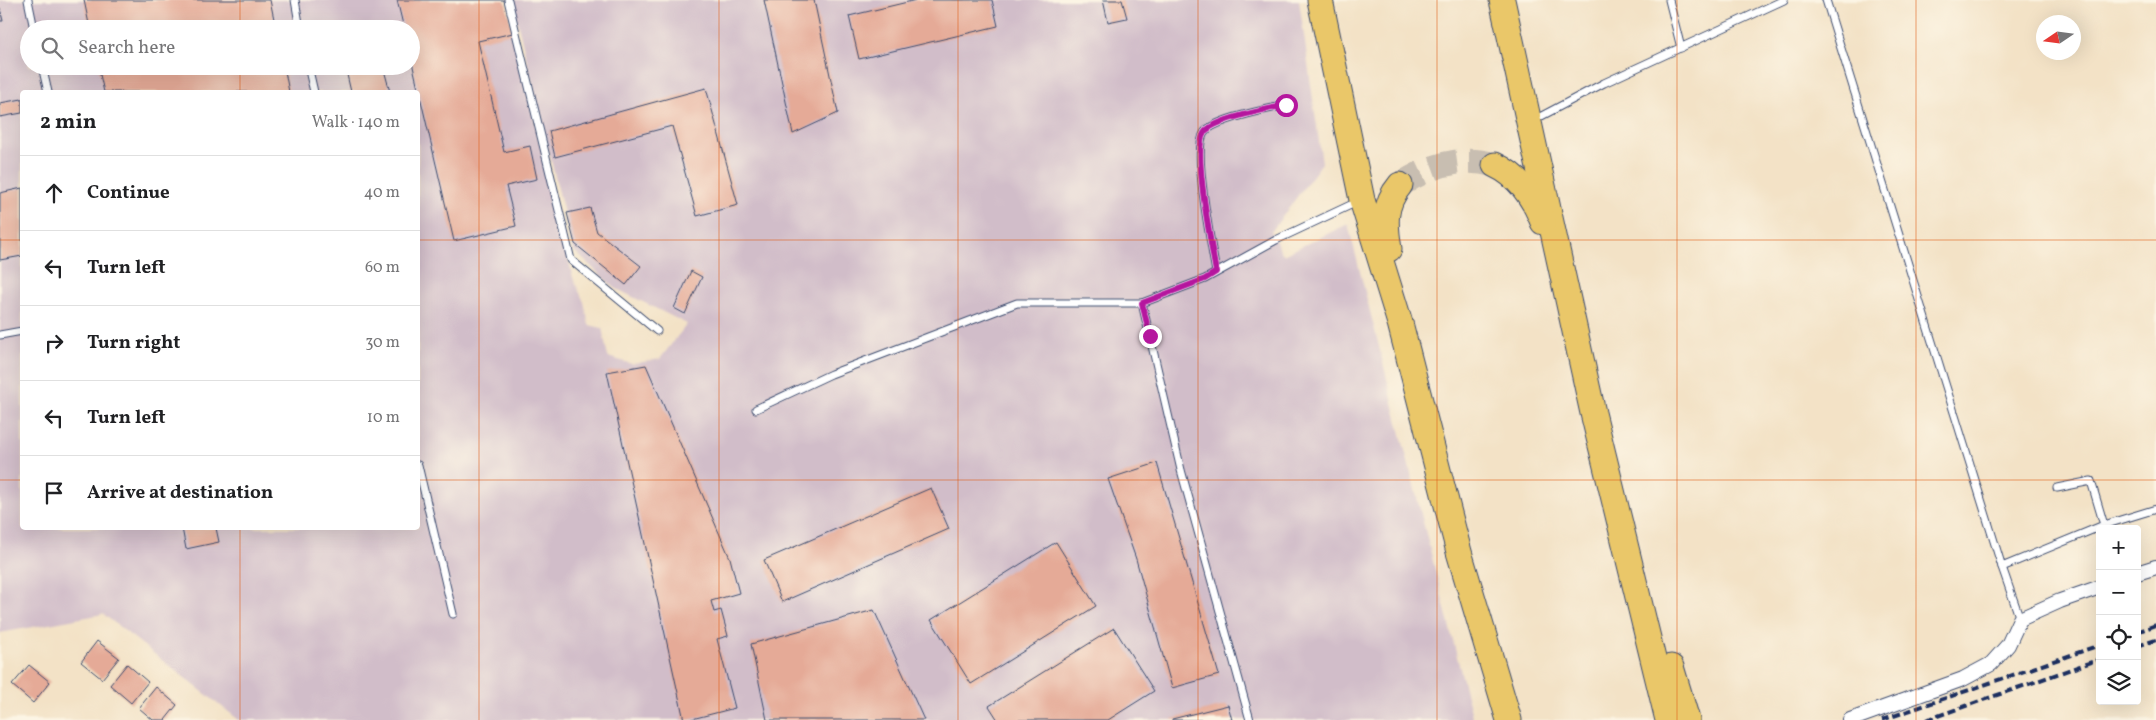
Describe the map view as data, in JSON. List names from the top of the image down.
{
  "north": "left",
  "page": {
    "search": "Search here",
    "heading": ["2 min", "Walk · 140 m"],
    "list": [
      ["Continue", "40 m"],
      ["Turn left", "60 m"],
      ["Turn right", "30 m"],
      ["Turn left", "10 m"],
      "Arrive at destination"
    ],
    "map_buttons": ["+", "−"]
  }
}
